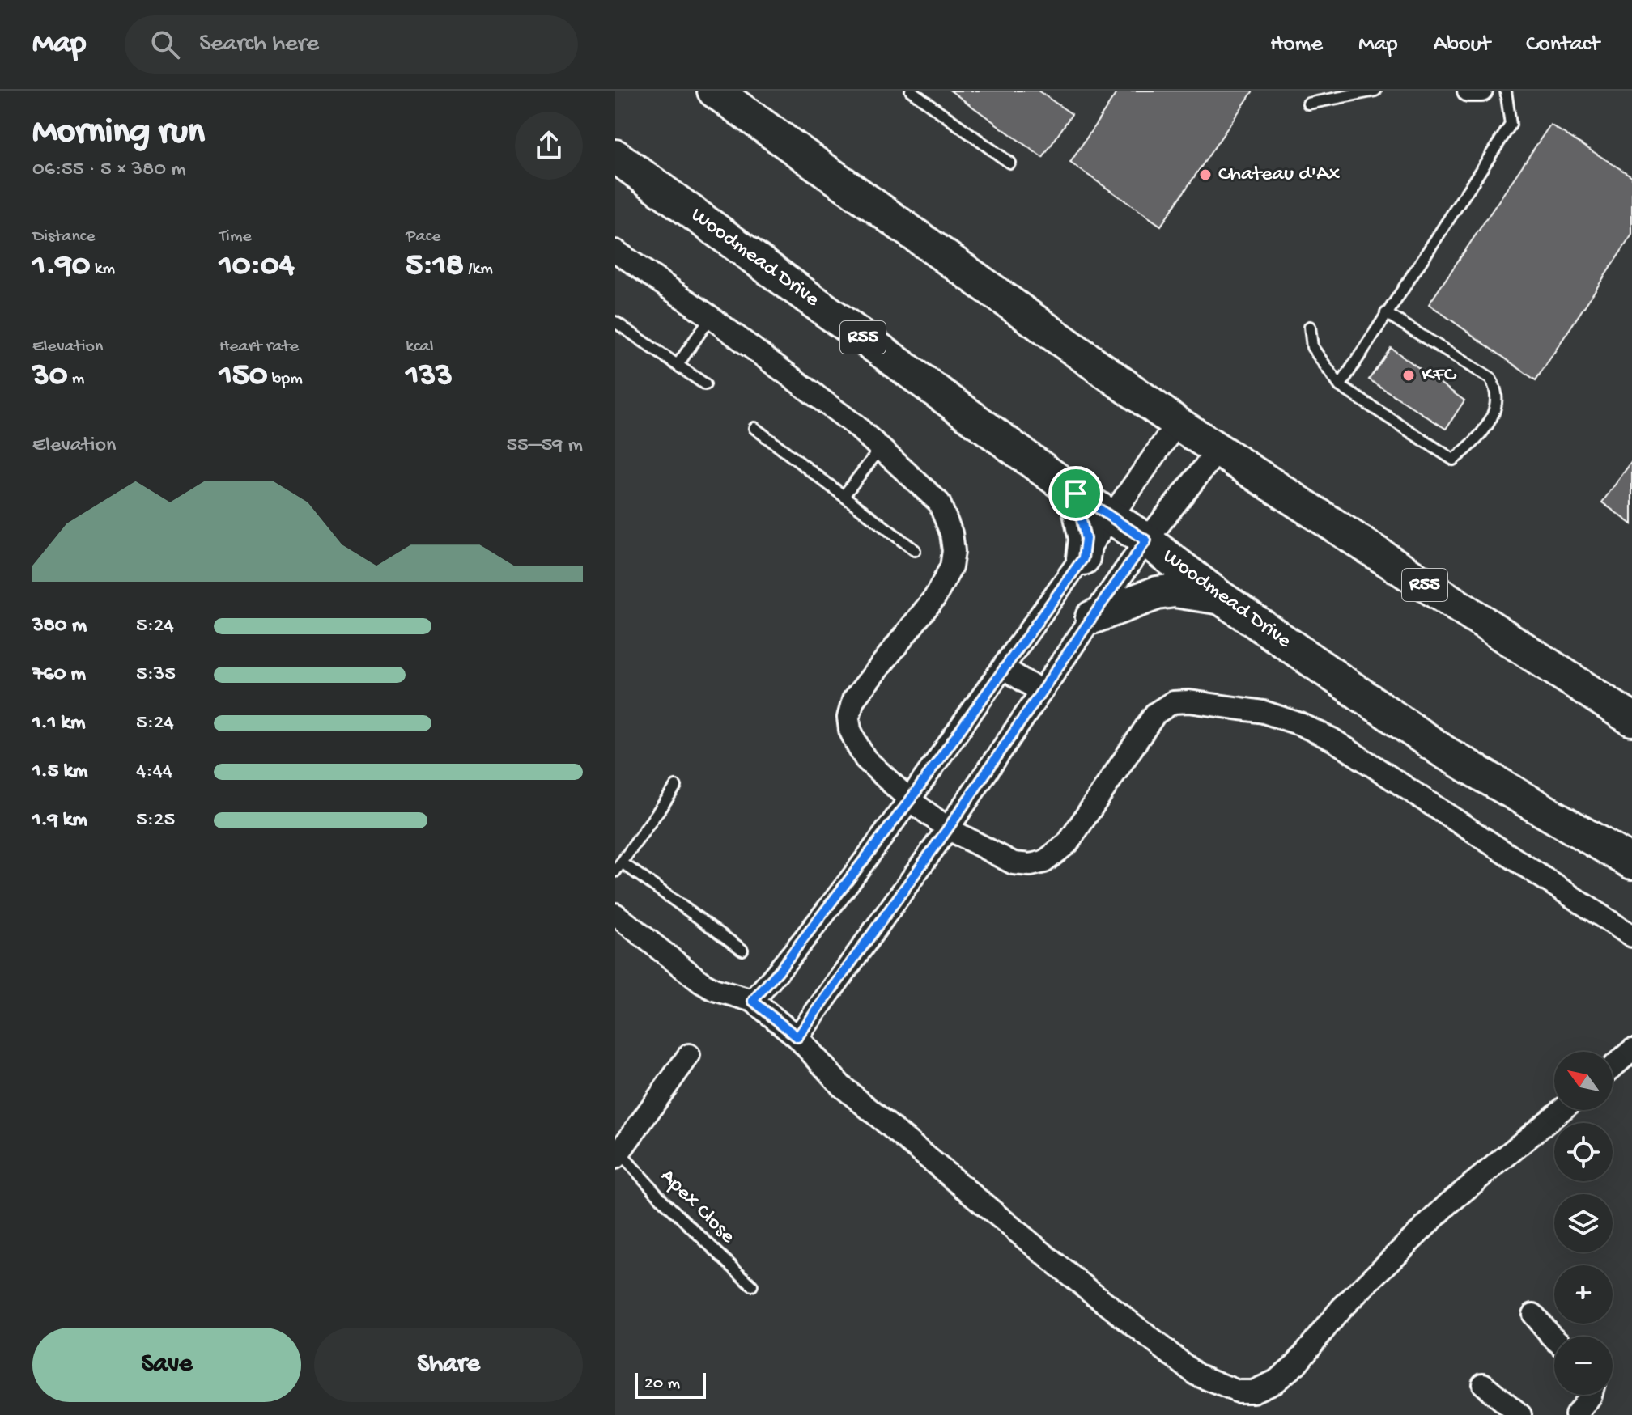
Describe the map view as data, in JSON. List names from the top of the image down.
{
  "streets": {
    "main road": ["Woodmead Drive", "R55"],
    "lane": ["Apex Close"]
  },
  "places": ["Chateau d'Ax", "KFC"],
  "scale_bar": "20 m",
  "north": "top left",
  "page": {
    "header": "Map",
    "search": "Search here",
    "nav": [
      "Home",
      "Map",
      "About",
      "Contact"
    ],
    "heading": ["Morning run", "06:55 · 5 × 380 m"],
    "stats": [
      ["Distance", "1.90 km"],
      ["Time", "10:04"],
      ["Pace", "5:18 /km"],
      ["Elevation", "30 m"],
      ["Heart rate", "150 bpm"],
      ["kcal", "133"]
    ],
    "chart": ["Elevation", "55–59 m"],
    "list": [
      {
        "name": "380 m",
        "note": "5:24"
      },
      {
        "name": "760 m",
        "note": "5:35"
      },
      {
        "name": "1.1 km",
        "note": "5:24"
      },
      {
        "name": "1.5 km",
        "note": "4:44"
      },
      {
        "name": "1.9 km",
        "note": "5:25"
      }
    ],
    "map_buttons": ["+", "−"],
    "buttons": ["Save", "Share"],
    "scale": "20 m"
  }
}
